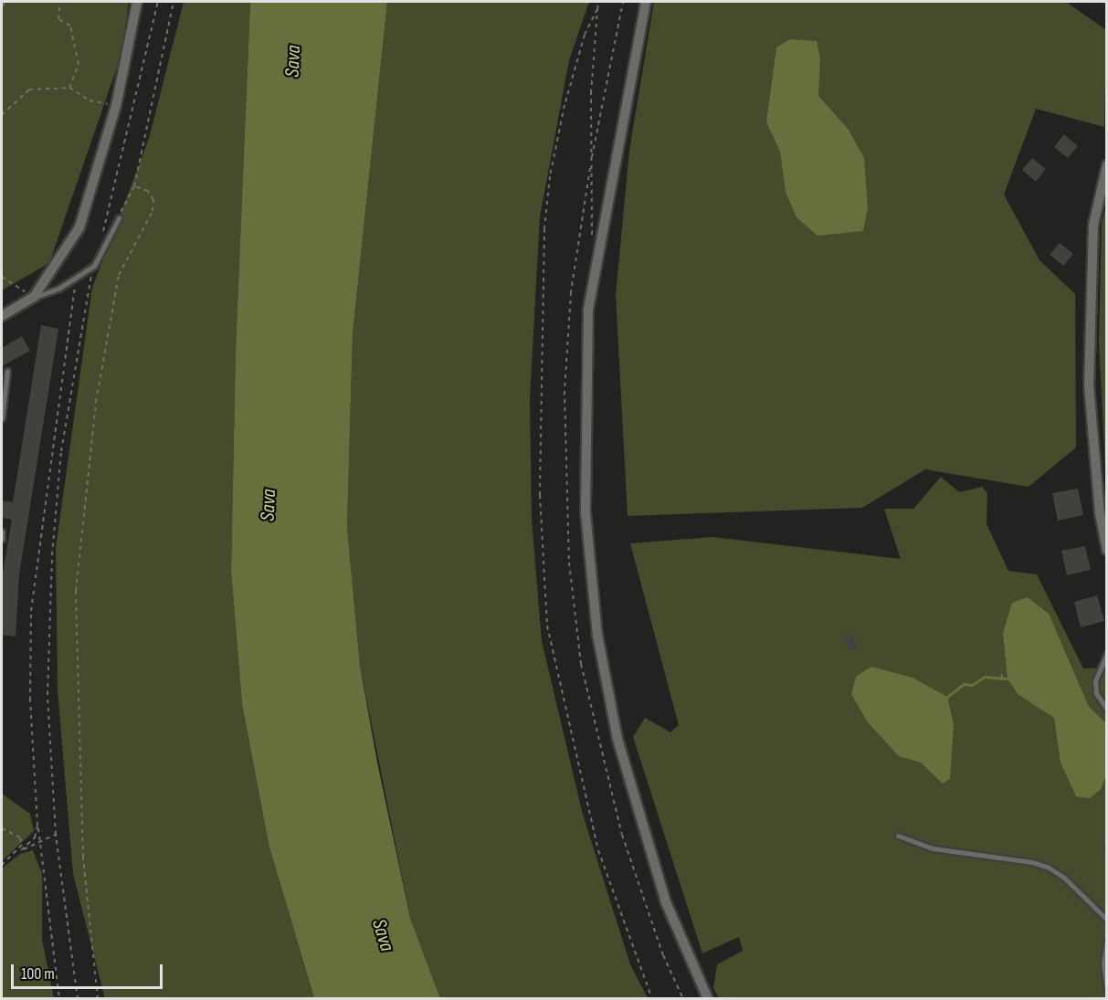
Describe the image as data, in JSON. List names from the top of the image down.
{
  "water": ["Sava"],
  "scale_bar": "100 m"
}
